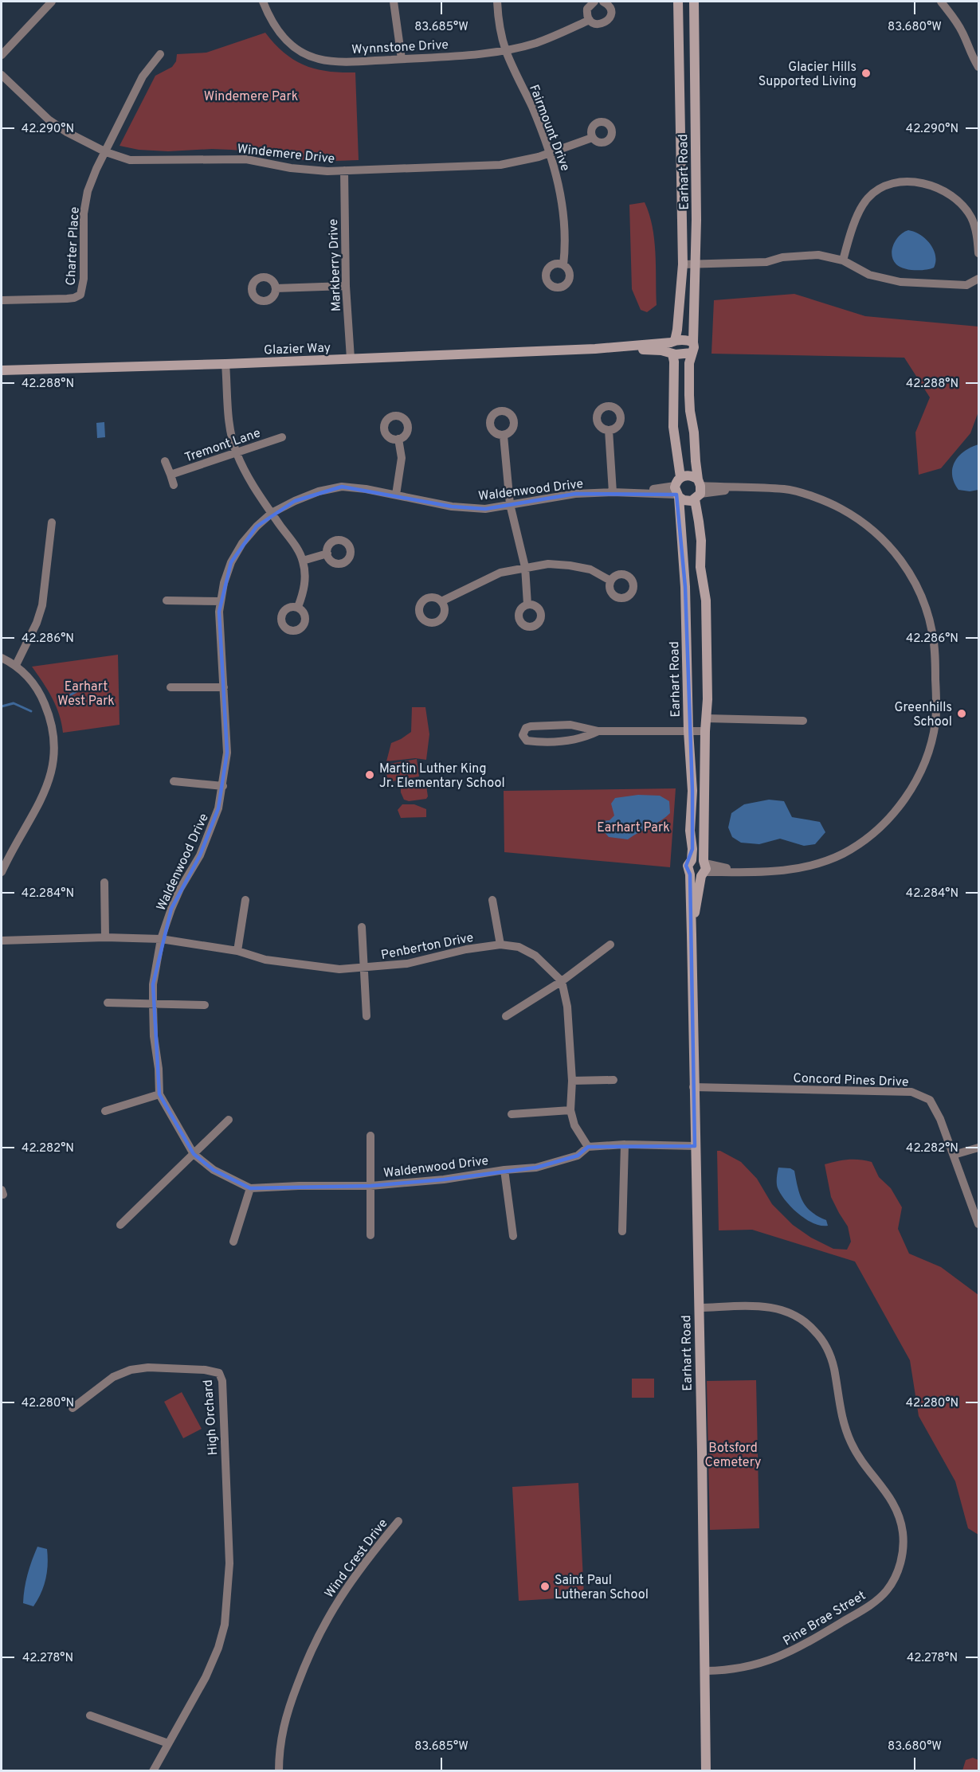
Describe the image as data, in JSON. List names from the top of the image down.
{
  "streets": {
    "street": [
      "Wynnstone Drive",
      "Fairmount Drive",
      "Windemere Drive",
      "Earhart Road",
      "Charter Place",
      "Markberry Drive",
      "Glazier Way",
      "Tremont Lane",
      "Waldenwood Drive",
      "Penberton Drive",
      "Concord Pines Drive",
      "High Orchard",
      "Wind Crest Drive",
      "Pine Brae Street"
    ]
  },
  "crossings": [
    ["Wynnstone Drive", "Fairmount Drive"],
    ["Fairmount Drive", "Windemere Drive"],
    ["Windemere Drive", "Charter Place"],
    ["Windemere Drive", "Markberry Drive"],
    ["Earhart Road", "Glazier Way"],
    ["Earhart Road", "Waldenwood Drive"],
    ["Earhart Road", "Concord Pines Drive"],
    ["Earhart Road", "Pine Brae Street"],
    ["Markberry Drive", "Glazier Way"],
    ["Waldenwood Drive", "Penberton Drive"]
  ],
  "parks": [
    "Windemere Park",
    "Earhart West Park",
    "Earhart Park",
    "Botsford Cemetery"
  ],
  "places": [
    "Glacier Hills Supported Living",
    "Greenhills School",
    "Martin Luther King Jr. Elementary School",
    "Saint Paul Lutheran School"
  ],
  "coordinates": [
    "83.685°W",
    "83.680°W",
    "42.290°N",
    "42.288°N",
    "42.286°N",
    "42.284°N",
    "42.282°N",
    "42.280°N",
    "42.278°N"
  ]
}
